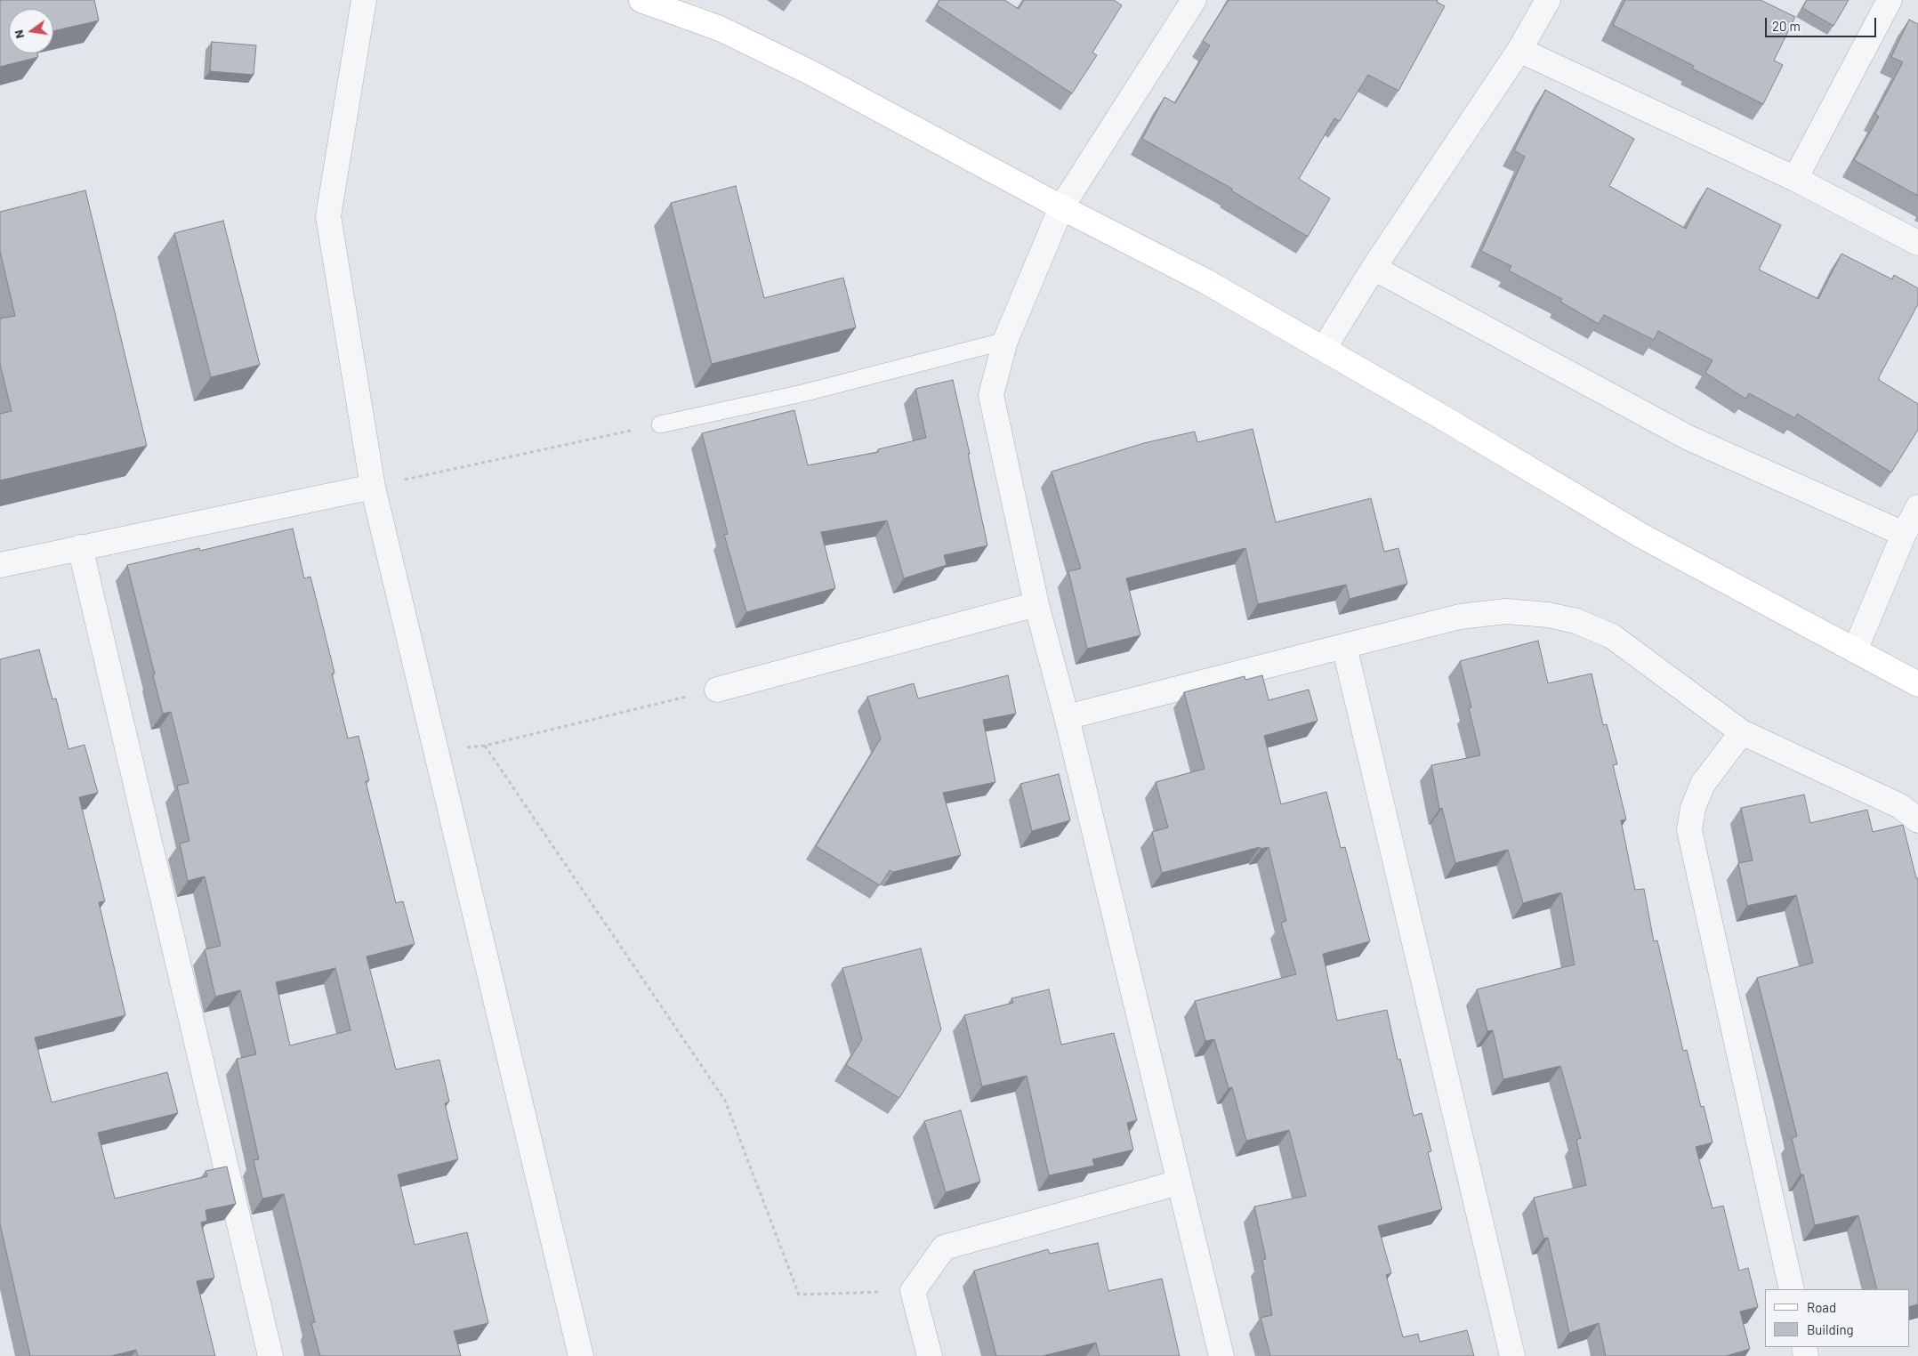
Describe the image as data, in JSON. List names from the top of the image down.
{
  "legend": ["Road", "Building"],
  "scale_bar": "20 m",
  "north": "left"
}
